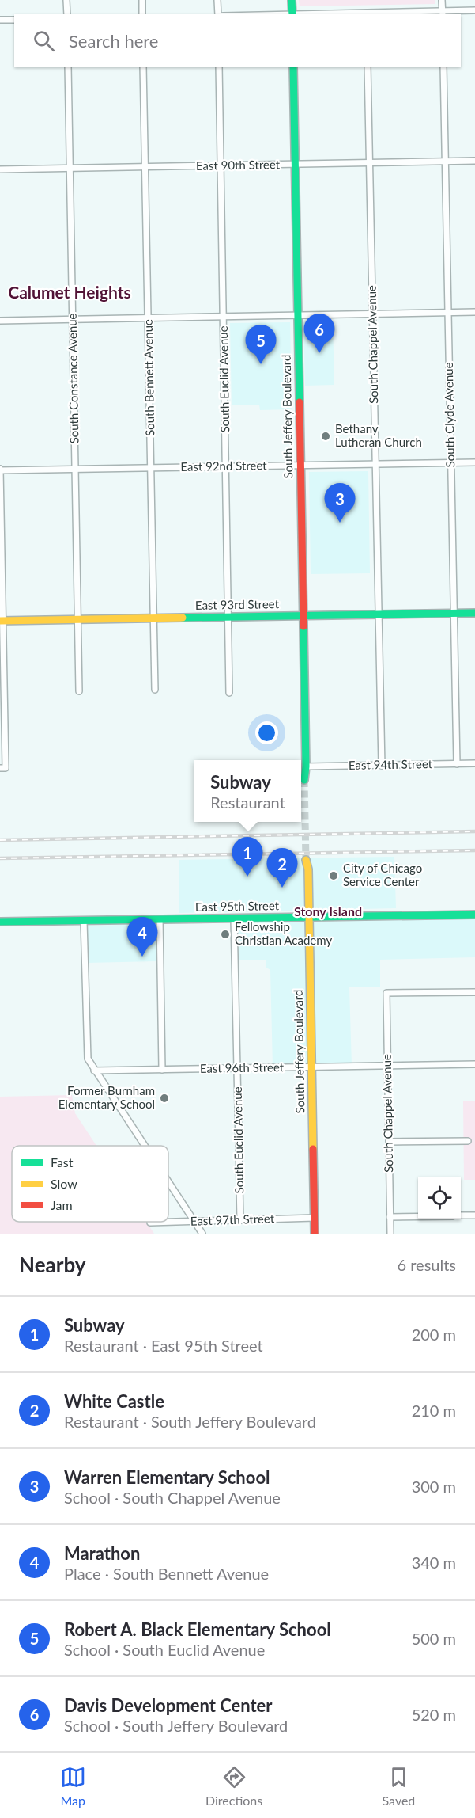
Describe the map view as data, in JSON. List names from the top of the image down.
{
  "streets": {
    "main road": ["South Jeffery Boulevard", "East 93rd Street", "East 95th Street"],
    "street": [
      "East 90th Street",
      "South Chappel Avenue",
      "South Bennett Avenue",
      "South Constance Avenue",
      "South Euclid Avenue",
      "South Clyde Avenue",
      "East 92nd Street",
      "East 94th Street",
      "East 96th Street",
      "East 97th Street"
    ]
  },
  "crossings": [
    ["East 90th Street", "South Chappel Avenue"],
    ["East 90th Street", "South Bennett Avenue"],
    ["East 90th Street", "South Constance Avenue"],
    ["East 90th Street", "South Euclid Avenue"],
    ["East 90th Street", "South Clyde Avenue"],
    ["East 90th Street", "South Jeffery Boulevard"],
    ["South Chappel Avenue", "East 92nd Street"],
    ["South Chappel Avenue", "East 93rd Street"],
    ["South Chappel Avenue", "East 94th Street"],
    ["South Chappel Avenue", "East 96th Street"],
    ["South Bennett Avenue", "East 92nd Street"],
    ["South Bennett Avenue", "East 93rd Street"],
    ["South Constance Avenue", "East 92nd Street"],
    ["South Constance Avenue", "East 93rd Street"],
    ["South Euclid Avenue", "East 92nd Street"],
    ["South Euclid Avenue", "East 93rd Street"],
    ["South Euclid Avenue", "East 95th Street"],
    ["South Euclid Avenue", "East 96th Street"],
    ["South Euclid Avenue", "East 97th Street"],
    ["South Clyde Avenue", "East 92nd Street"],
    ["South Clyde Avenue", "East 93rd Street"],
    ["South Clyde Avenue", "East 94th Street"],
    ["South Jeffery Boulevard", "East 92nd Street"],
    ["South Jeffery Boulevard", "East 93rd Street"],
    ["South Jeffery Boulevard", "East 94th Street"],
    ["South Jeffery Boulevard", "East 95th Street"],
    ["South Jeffery Boulevard", "East 96th Street"],
    ["South Jeffery Boulevard", "East 97th Street"]
  ],
  "districts": ["Calumet Heights", "Stony Island"],
  "places": [
    "Bethany Lutheran Church",
    "City of Chicago Service Center",
    "Fellowship Christian Academy",
    "Former Burnham Elementary School"
  ],
  "legend": ["Fast", "Slow", "Jam"],
  "page": {
    "search": "Search here",
    "pins": [
      "6",
      "5",
      "3",
      "1",
      "2",
      "4"
    ],
    "popup": ["Subway", "Restaurant"],
    "heading": ["Nearby", "6 results"],
    "list": [
      {
        "mark": "1",
        "name": "Subway",
        "note": "Restaurant · East 95th Street",
        "value": "200 m"
      },
      {
        "mark": "2",
        "name": "White Castle",
        "note": "Restaurant · South Jeffery Boulevard",
        "value": "210 m"
      },
      {
        "mark": "3",
        "name": "Warren Elementary School",
        "note": "School · South Chappel Avenue",
        "value": "300 m"
      },
      {
        "mark": "4",
        "name": "Marathon",
        "note": "Place · South Bennett Avenue",
        "value": "340 m"
      },
      {
        "mark": "5",
        "name": "Robert A. Black Elementary School",
        "note": "School · South Euclid Avenue",
        "value": "500 m"
      },
      {
        "mark": "6",
        "name": "Davis Development Center",
        "note": "School · South Jeffery Boulevard",
        "value": "520 m"
      }
    ],
    "nav": ["Map", "Directions", "Saved"]
  }
}
